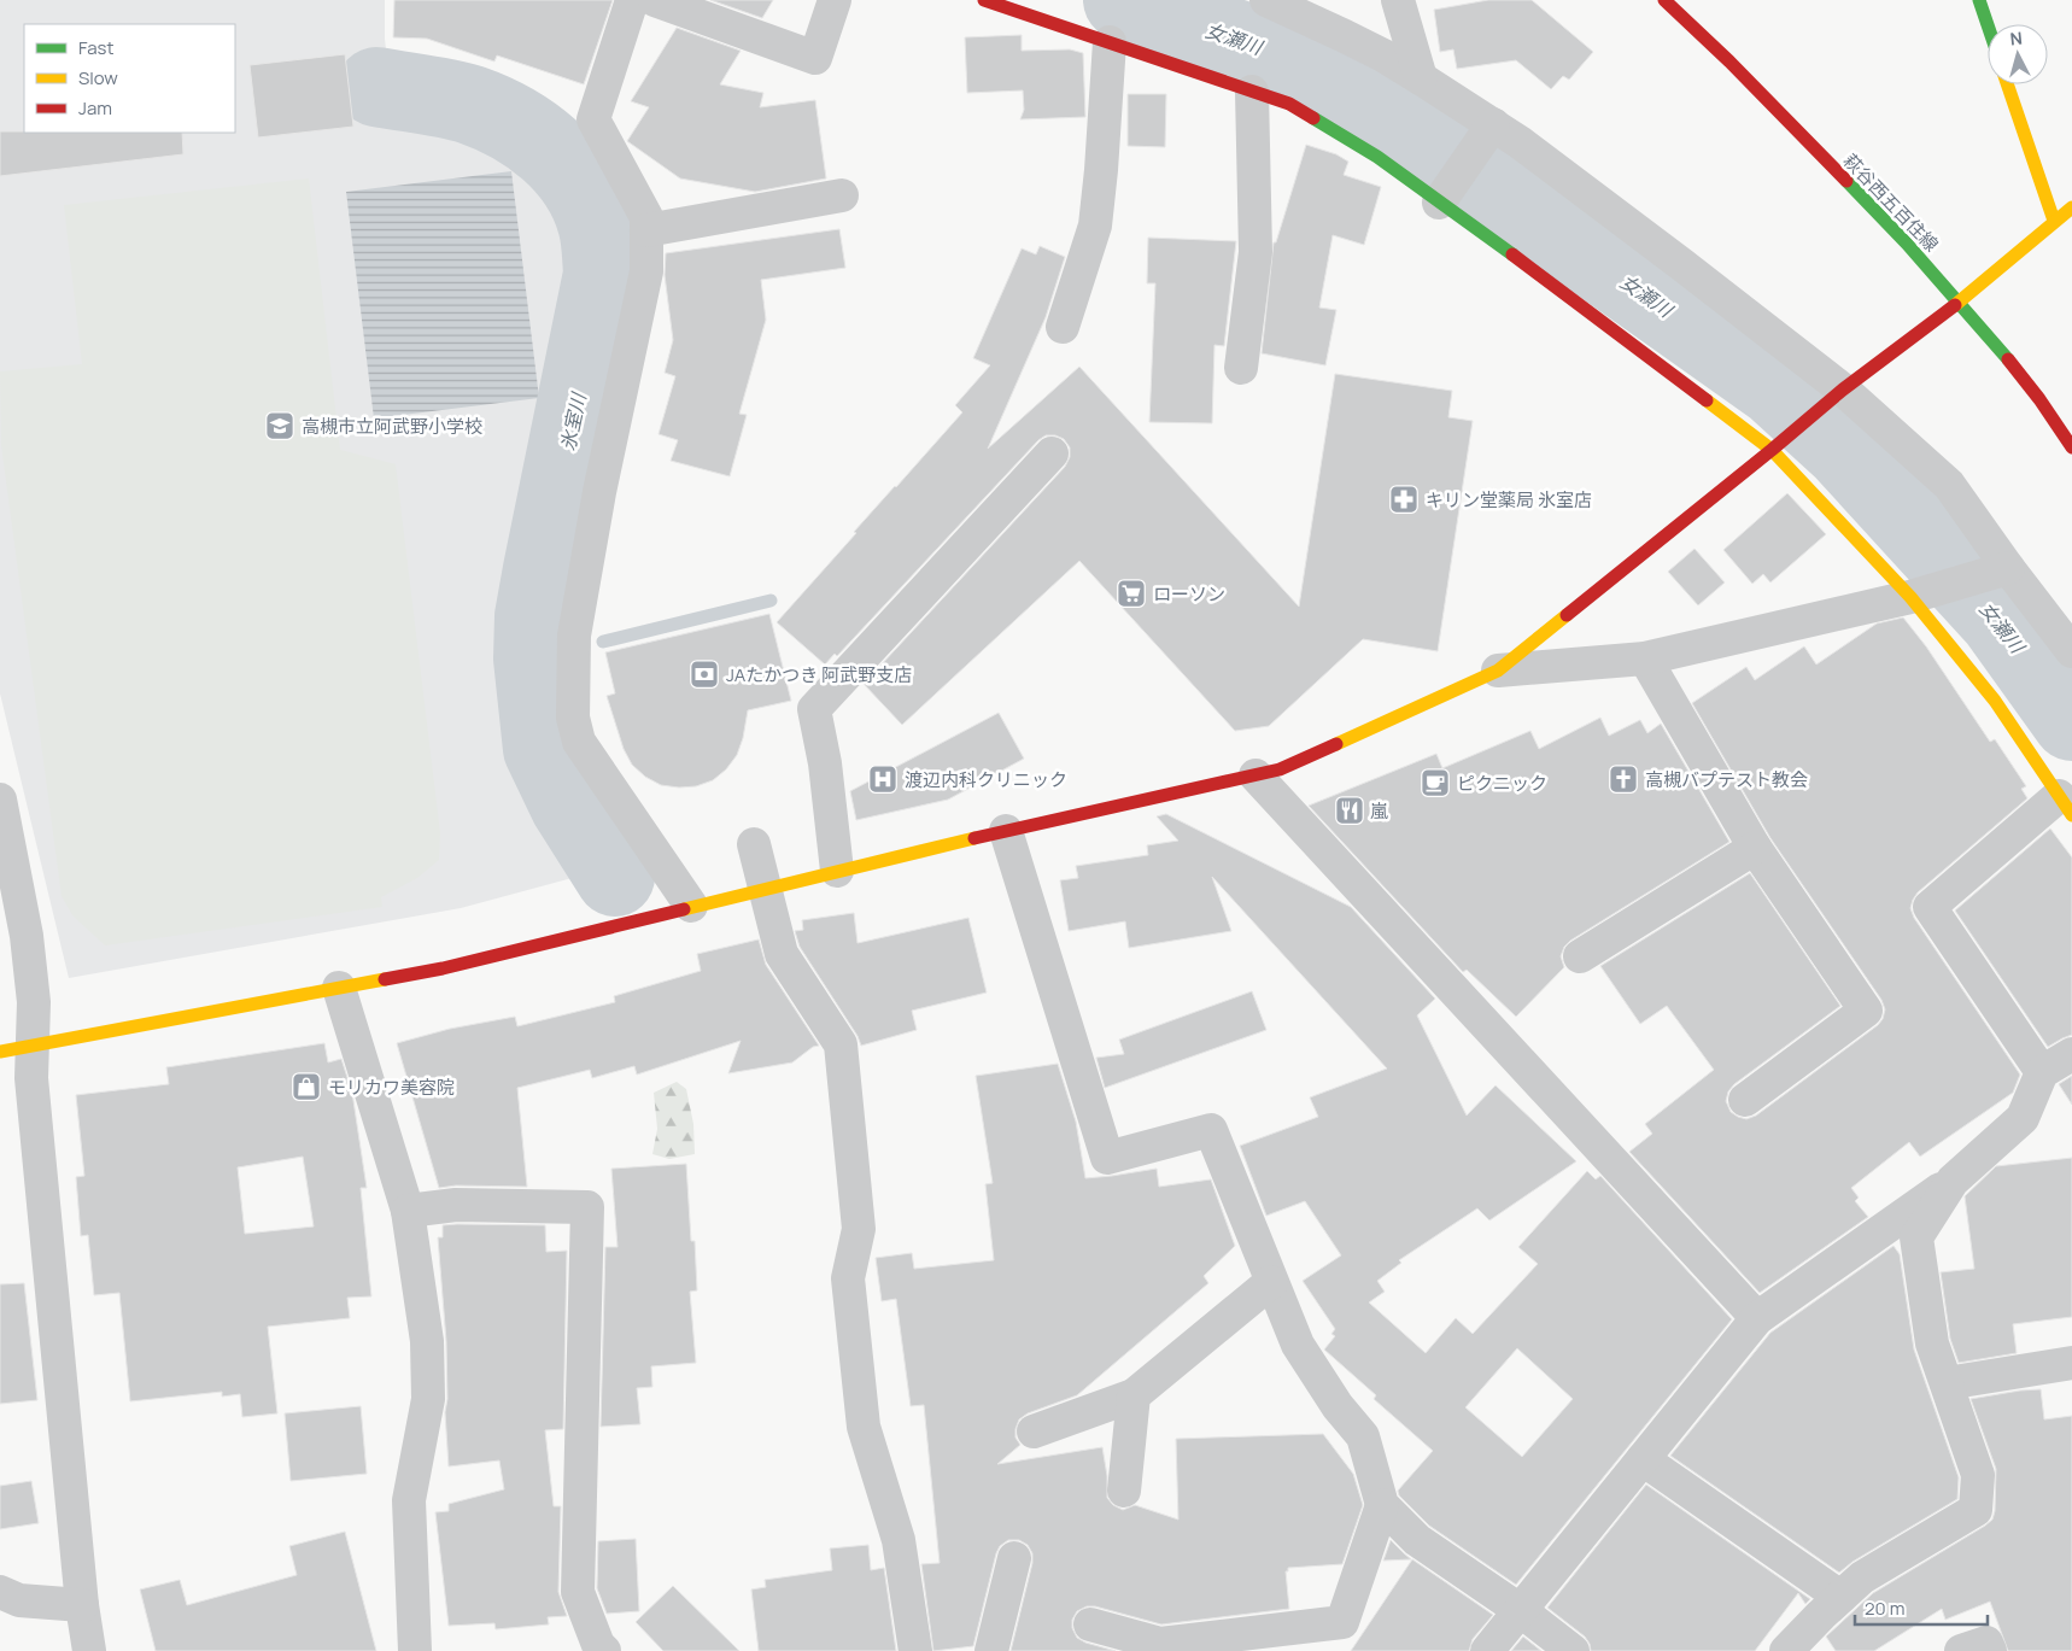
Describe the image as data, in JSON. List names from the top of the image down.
{
  "streets": {
    "street": ["萩谷西五百住線"]
  },
  "water": ["女瀬川", "氷室川"],
  "places": {
    "school or university": ["高槻市立阿武野小学校"],
    "pharmacy": ["キリン堂薬局 氷室店"],
    "supermarket": ["ローソン"],
    "bank": ["JAたかつき 阿武野支店"],
    "hospital": ["渡辺内科クリニック"],
    "church": ["高槻バプテスト教会"],
    "cafe": ["ピクニック"],
    "restaurant": ["嵐"],
    "shop": ["モリカワ美容院"]
  },
  "legend": ["Fast", "Slow", "Jam"],
  "scale_bar": "20 m",
  "north": "top"
}
